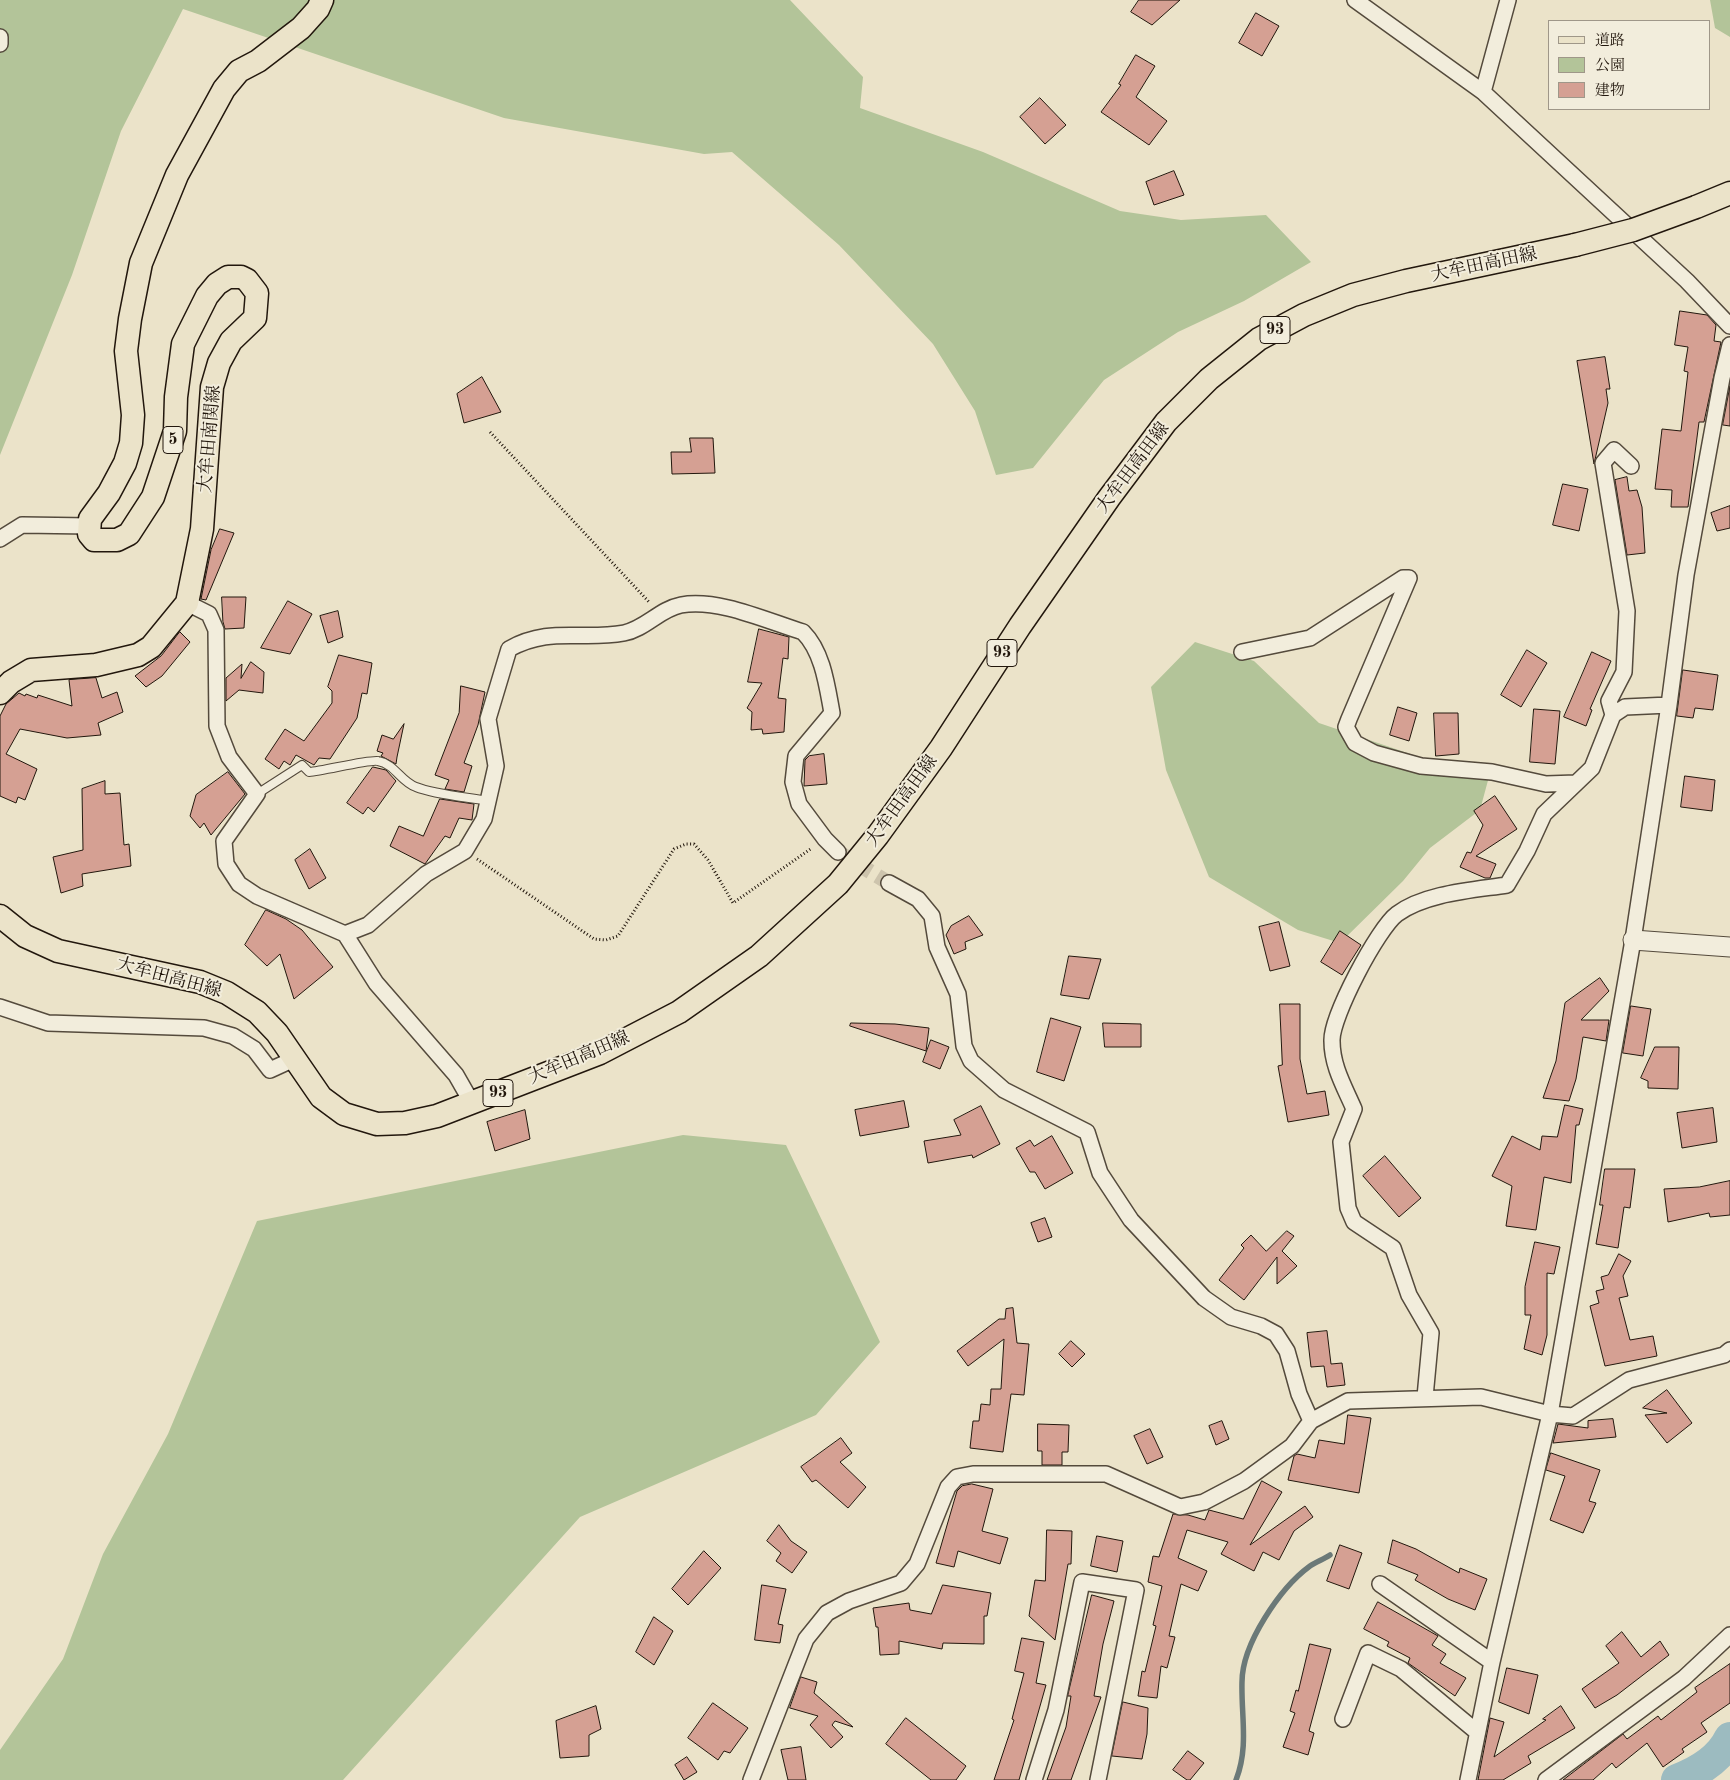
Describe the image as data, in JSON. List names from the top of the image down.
{
  "streets": {
    "main road": [
      "大牟田高田線",
      "93",
      "大牟田南関線",
      "5"
    ]
  },
  "legend": ["道路", "公園", "建物"]
}
